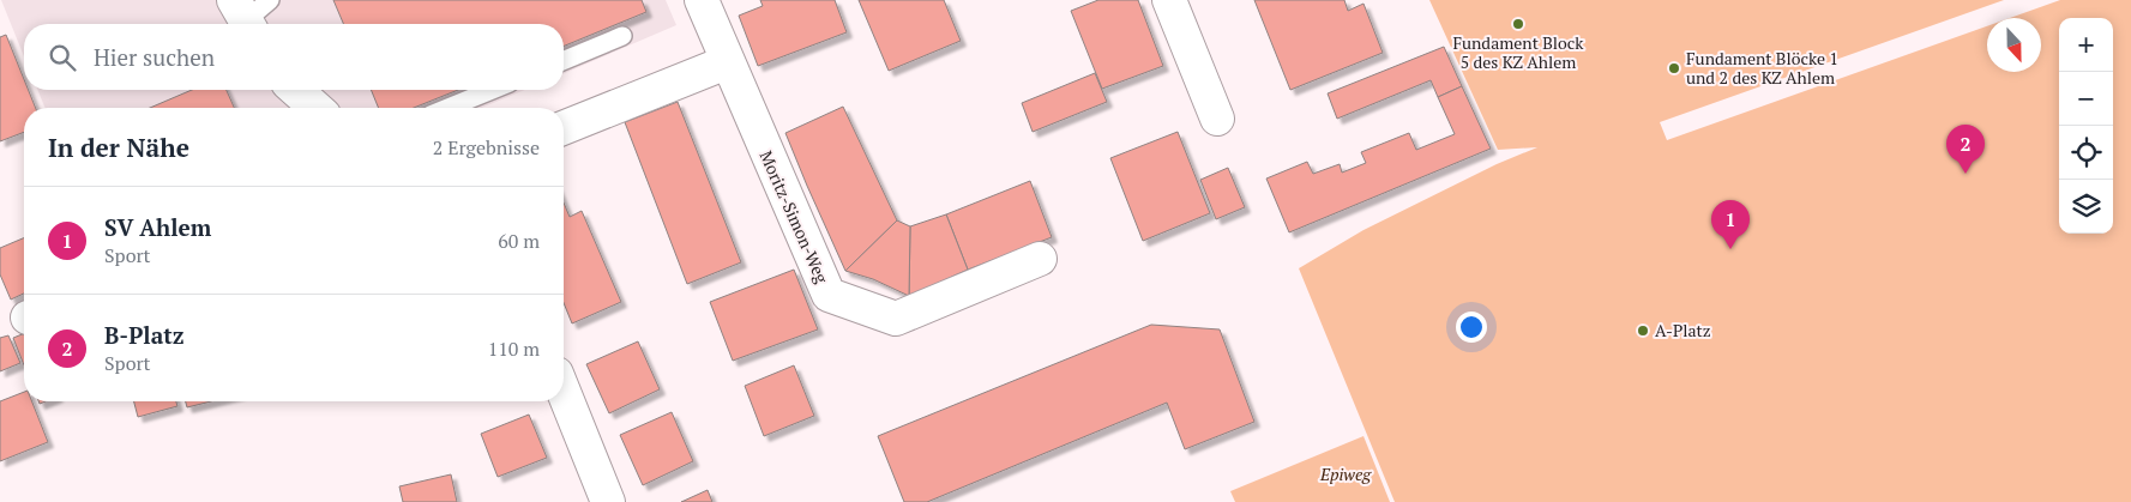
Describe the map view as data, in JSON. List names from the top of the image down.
{
  "streets": {
    "street": ["Moritz-Simon-Weg"]
  },
  "parks": ["Epiweg"],
  "places": ["Fundament Block 5 des KZ Ahlem", "Fundament Blöcke 1 und 2 des KZ Ahlem", "A-Platz"],
  "north": "bottom",
  "page": {
    "map_buttons": ["+", "−"],
    "search": "Hier suchen",
    "heading": ["In der Nähe", "2 Ergebnisse"],
    "pins": ["2", "1"],
    "list": [
      {
        "mark": "1",
        "name": "SV Ahlem",
        "note": "Sport",
        "value": "60 m"
      },
      {
        "mark": "2",
        "name": "B-Platz",
        "note": "Sport",
        "value": "110 m"
      }
    ]
  }
}
